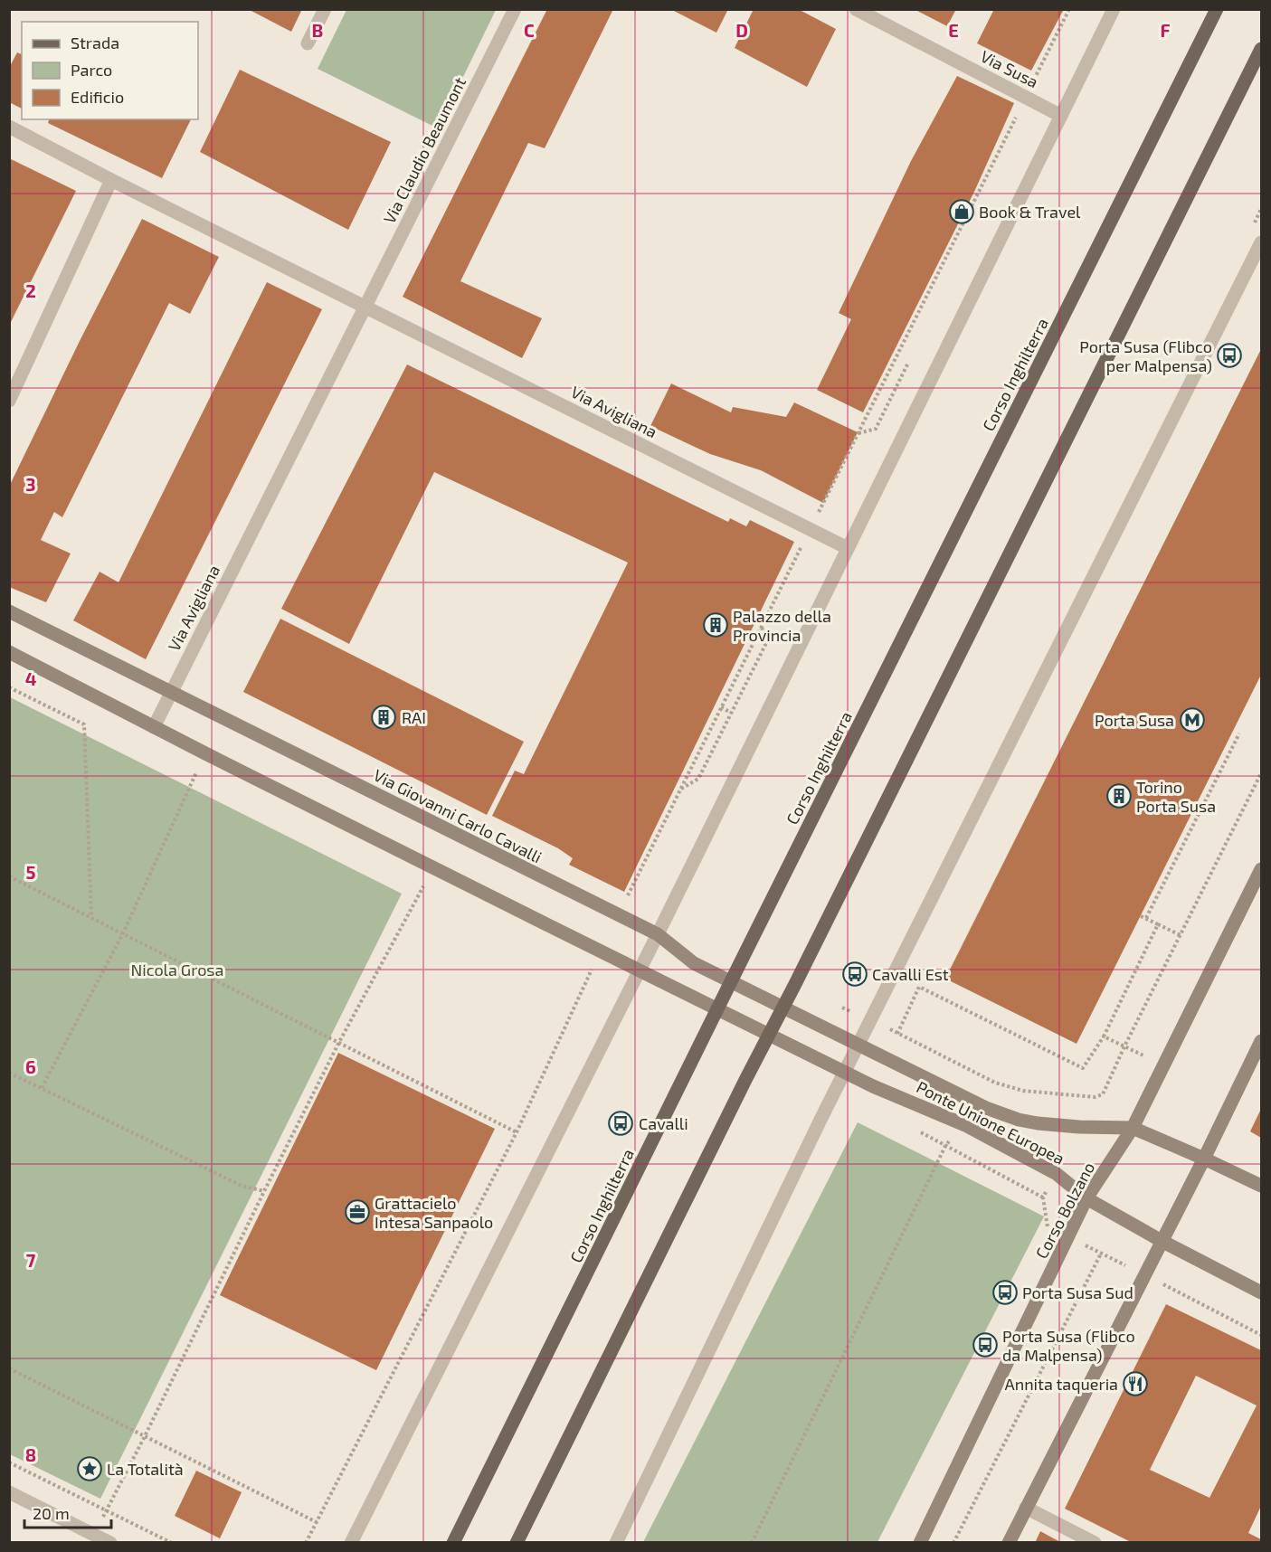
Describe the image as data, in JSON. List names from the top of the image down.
{
  "streets": {
    "main road": ["Corso Inghilterra"],
    "street": [
      "Via Susa",
      "Via Claudio Beaumont",
      "Via Avigliana",
      "Via Giovanni Carlo Cavalli",
      "Ponte Unione Europea",
      "Corso Bolzano"
    ]
  },
  "crossings": [
    ["Via Claudio Beaumont", "Via Avigliana"],
    ["Corso Inghilterra", "Via Giovanni Carlo Cavalli"],
    ["Via Avigliana", "Via Giovanni Carlo Cavalli"],
    ["Via Giovanni Carlo Cavalli", "Ponte Unione Europea"],
    ["Ponte Unione Europea", "Corso Bolzano"]
  ],
  "parks": ["Nicola Grosa"],
  "places": {
    "shop": ["Book & Travel"],
    "bus stop": [
      "Porta Susa (Flibco per Malpensa)",
      "Cavalli Est",
      "Cavalli",
      "Porta Susa Sud",
      "Porta Susa (Flibco da Malpensa)"
    ],
    "building": ["Palazzo della Provincia", "RAI", "Torino Porta Susa"],
    "metro station": ["Porta Susa"],
    "office": ["Grattacielo Intesa Sanpaolo"],
    "restaurant": ["Annita taqueria"],
    "place": ["La Totalità"]
  },
  "legend": ["Strada", "Parco", "Edificio"],
  "scale_bar": "20 m",
  "grid": {
    "columns": [
      "B",
      "C",
      "D",
      "E",
      "F"
    ],
    "rows": [
      "2",
      "3",
      "4",
      "5",
      "6",
      "7",
      "8"
    ]
  }
}
